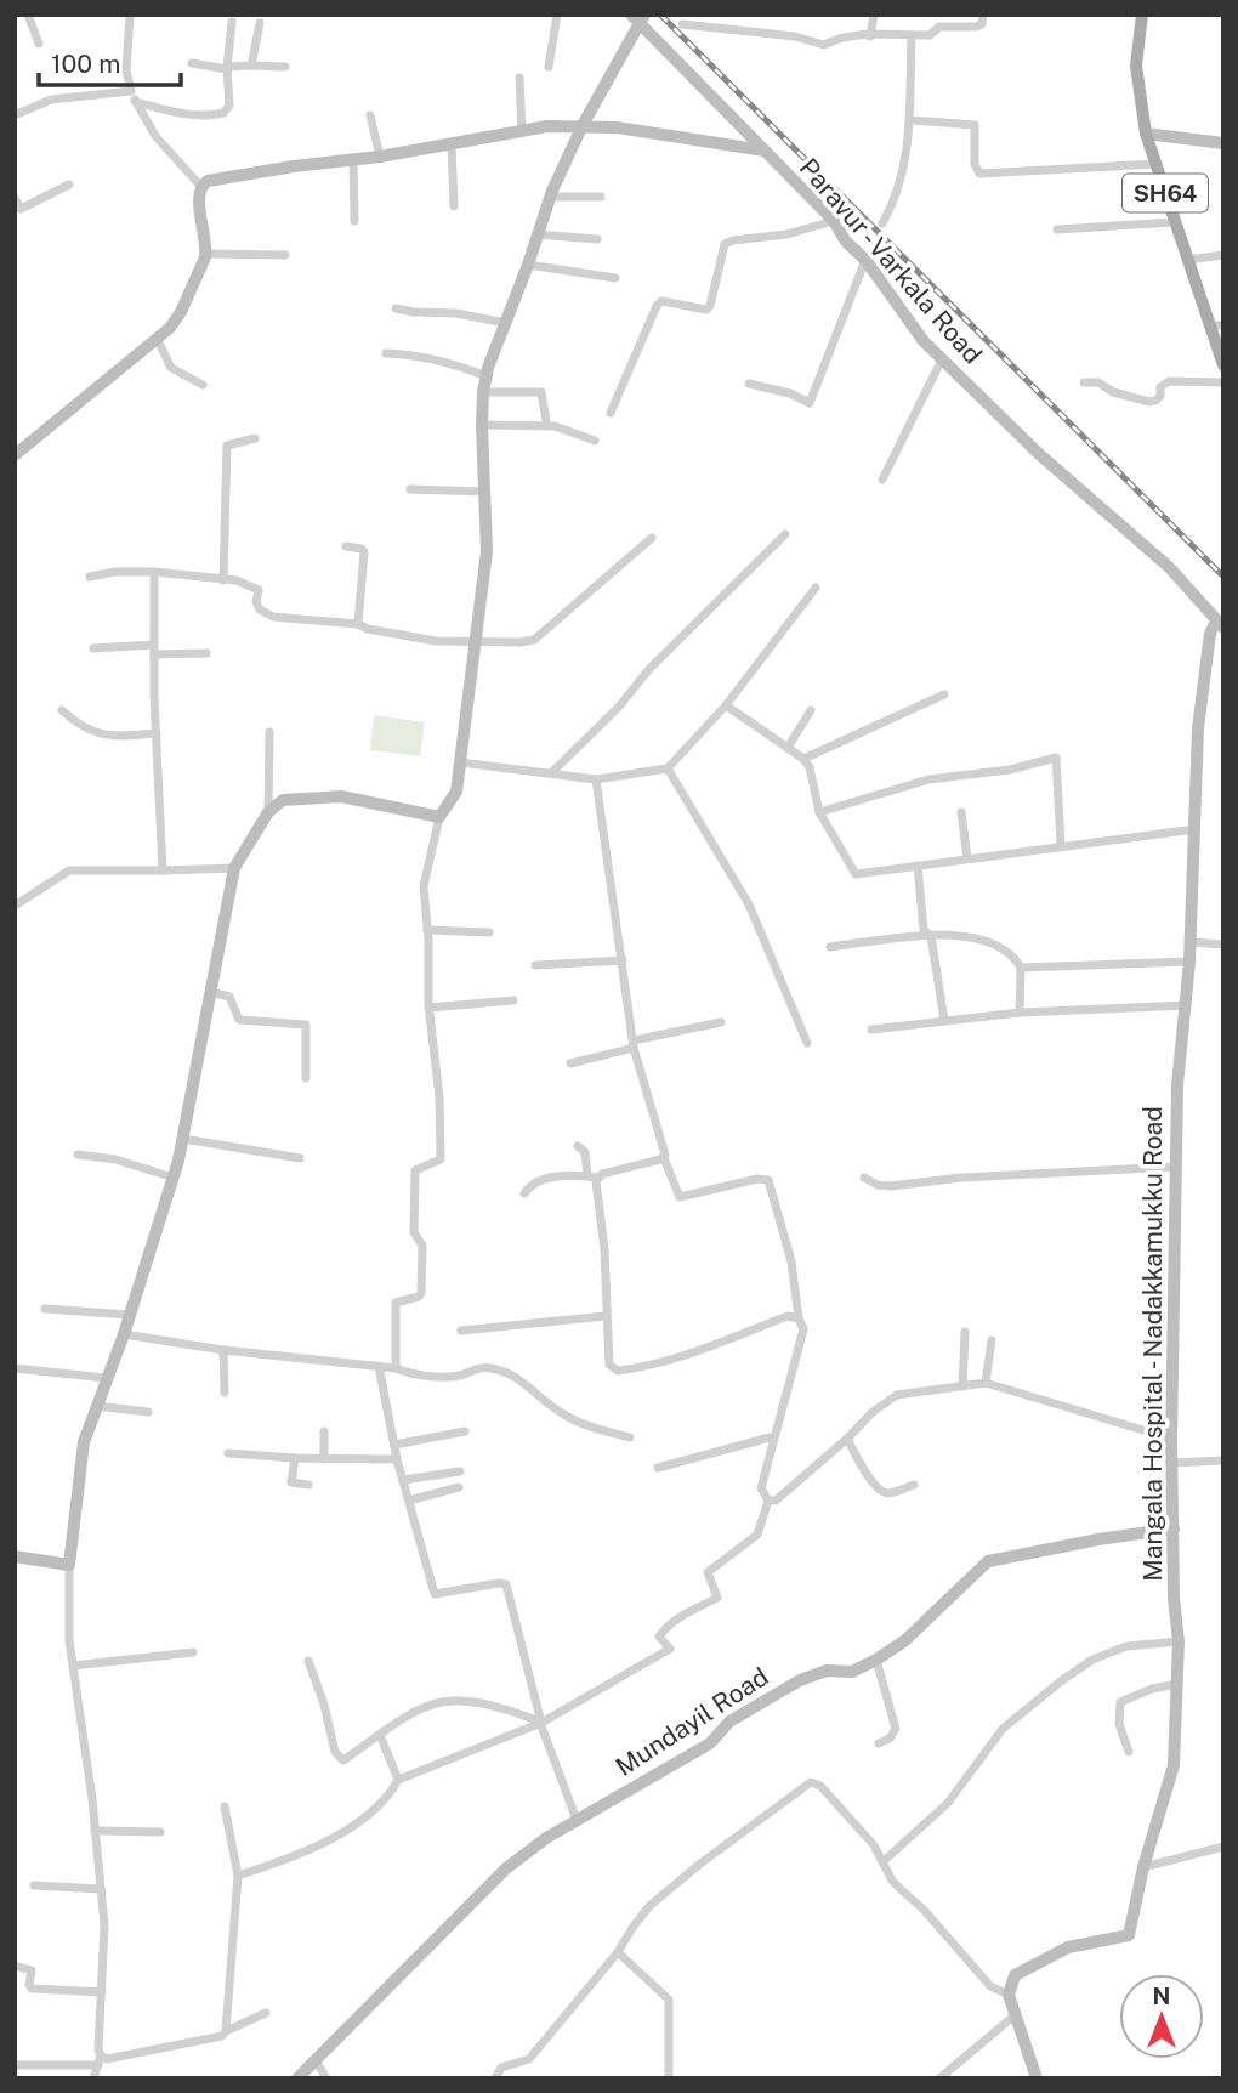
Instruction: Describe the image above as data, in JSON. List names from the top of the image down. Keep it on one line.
{"streets":{"main road":["SH64","Paravur - Varkala Road","Mangala Hospital - Nadakkamukku Road","Mundayil Road"]},"crossings":[["Paravur - Varkala Road","Mangala Hospital - Nadakkamukku Road"],["Mangala Hospital - Nadakkamukku Road","Mundayil Road"]],"scale_bar":"100 m","north":"top"}
